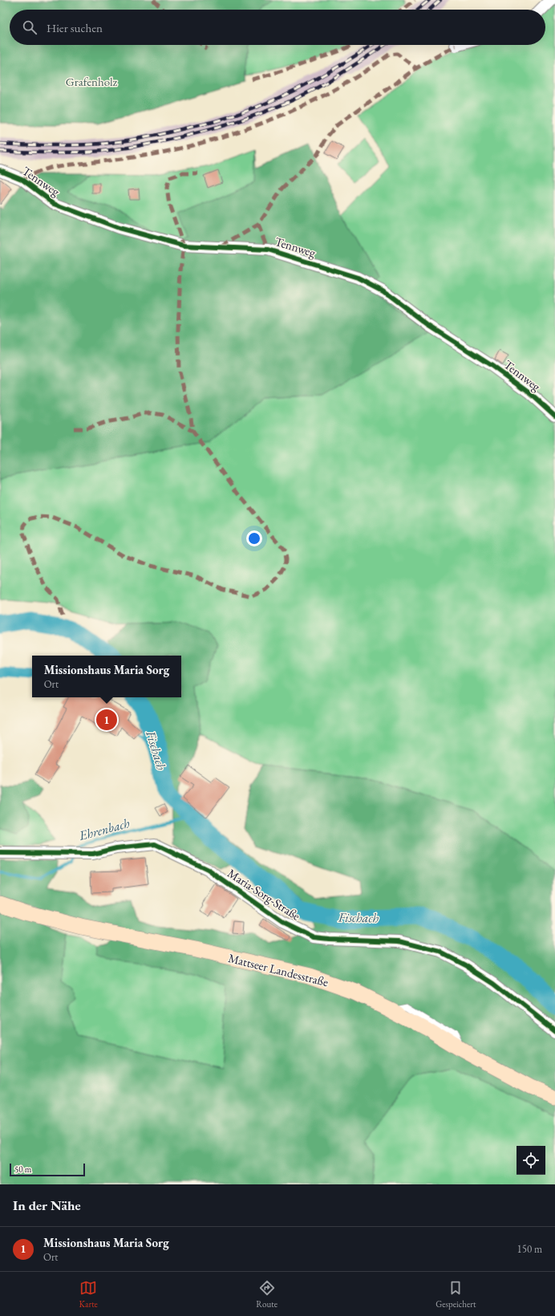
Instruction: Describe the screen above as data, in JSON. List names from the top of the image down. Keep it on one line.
{"streets":{"main road":["Mattseer Landesstraße"],"street":["Tennweg","Maria-Sorg-Straße"]},"water":["Fischach","Ehrenbach"],"parks":["Grafenholz"],"scale_bar":"50 m","page":{"search":"Hier suchen","popup":["Missionshaus Maria Sorg","Ort"],"pins":"1","scale":"50 m","heading":"In der Nähe","list":[{"mark":"1","name":"Missionshaus Maria Sorg","note":"Ort","value":"150 m"}],"nav":["Karte","Route","Gespeichert"]}}
